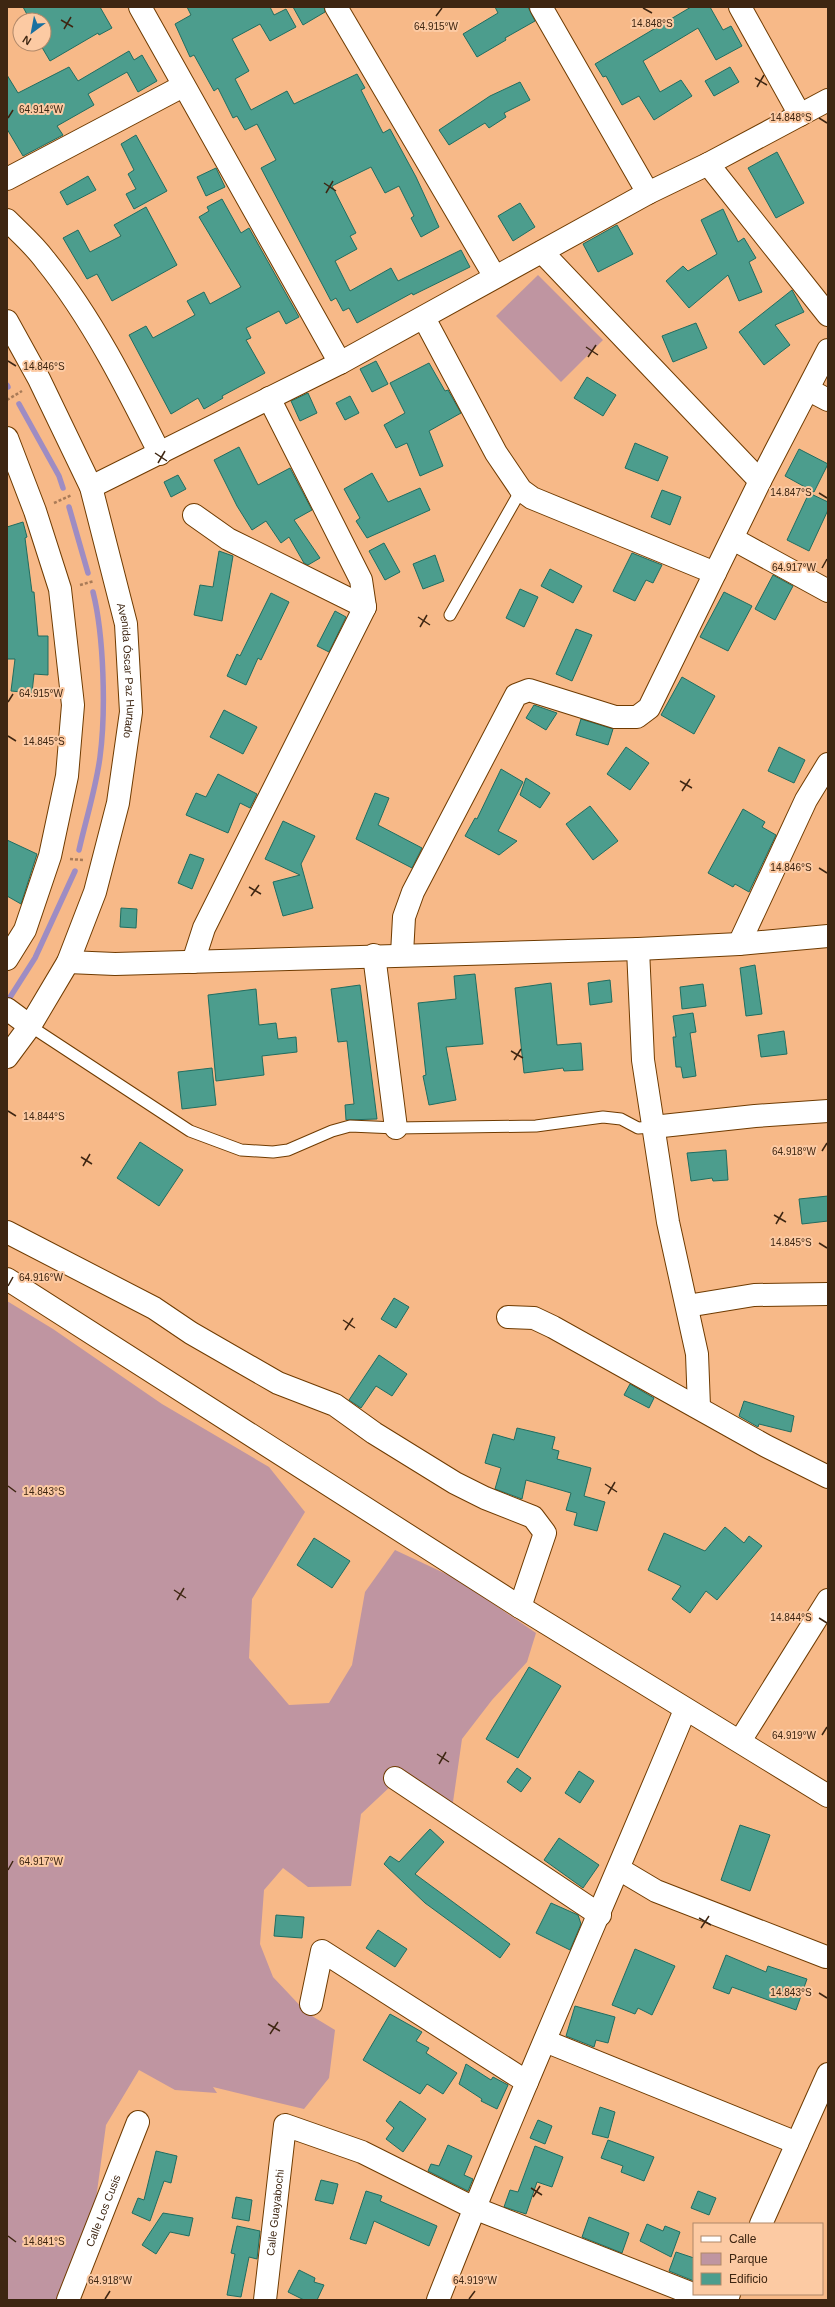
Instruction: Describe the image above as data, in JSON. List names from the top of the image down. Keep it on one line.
{"streets":{"street":["Avenida Óscar Paz Hurtado","Calle Los Cusis","Calle Guayabochi"]},"legend":["Calle","Parque","Edificio"],"north":"bottom left","coordinates":["14.848°S","64.915°W","64.914°W","14.846°S","14.847°S","64.917°W","14.845°S","14.844°S","64.918°W","64.916°W","14.843°S","64.919°W","14.841°S"]}
